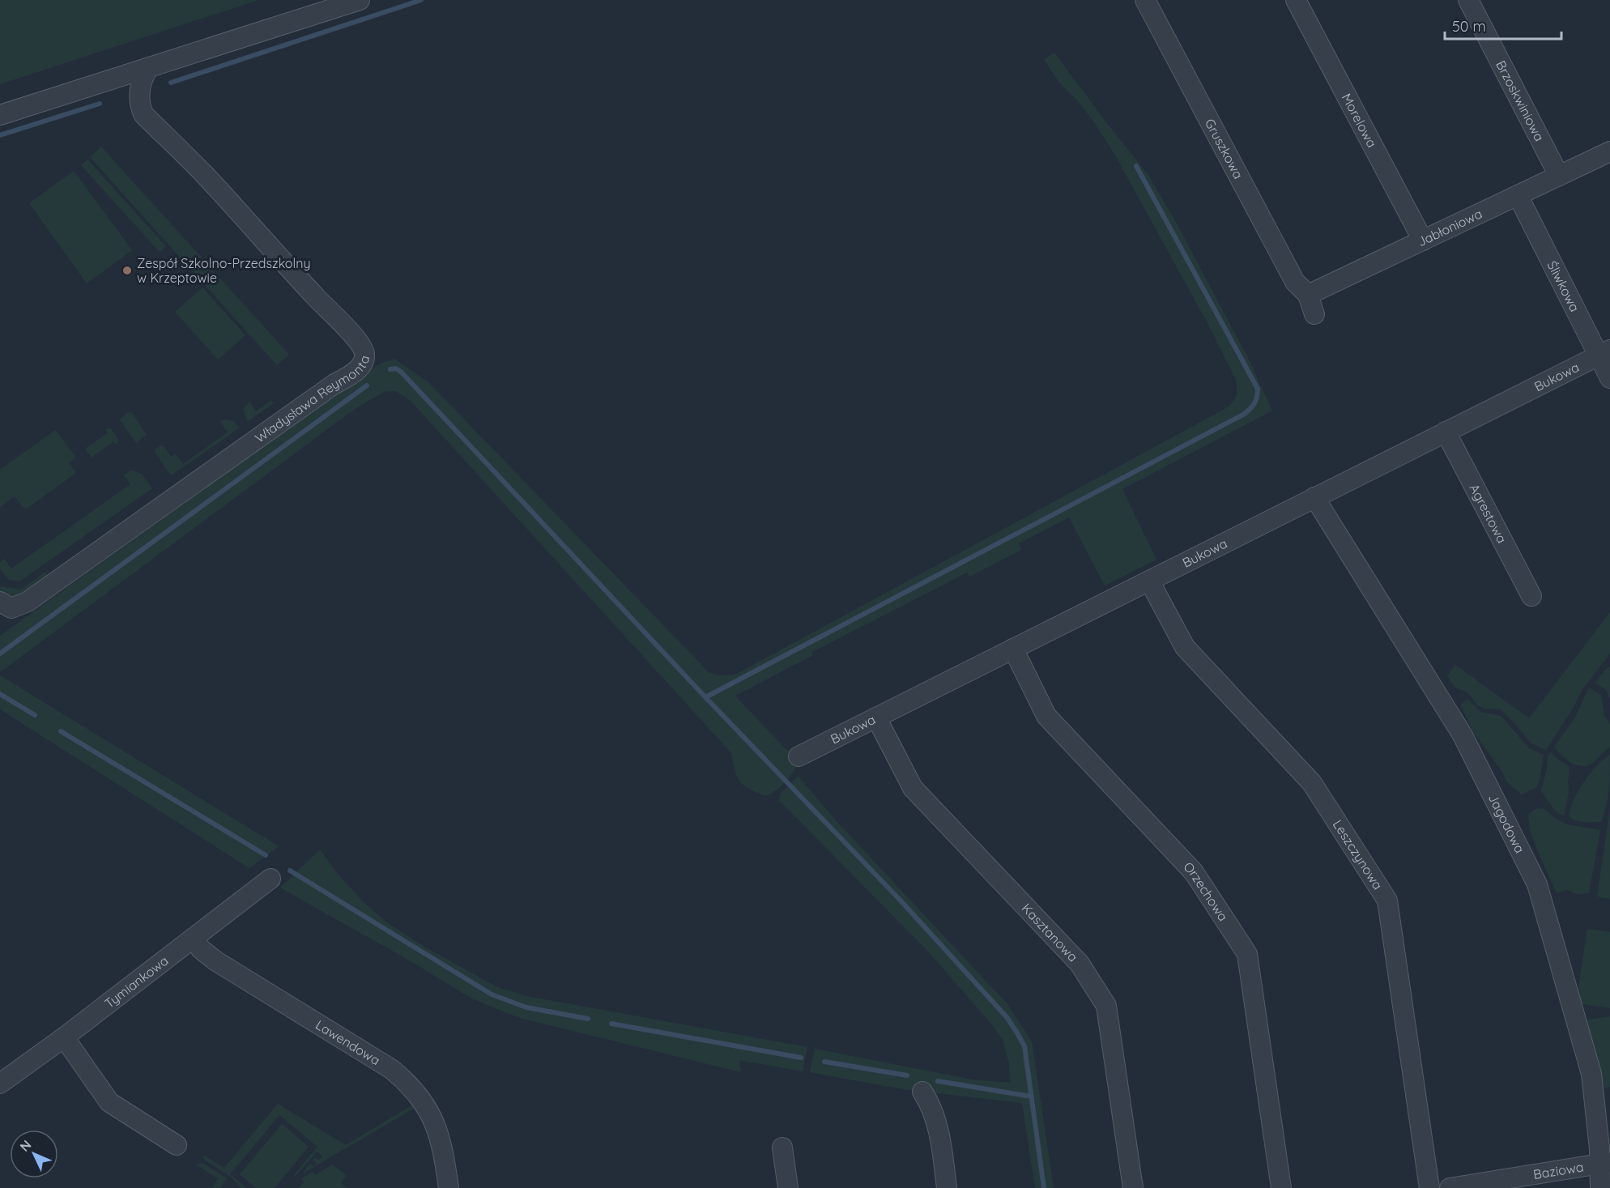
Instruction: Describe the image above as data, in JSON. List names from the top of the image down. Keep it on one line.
{"streets":{"street":["Brzoskwiniowa","Morelowa","Gruszkowa","Jabłoniowa","Śliwkowa","Bukowa","Władysława Reymonta","Agrestowa","Jagodowa","Leszczynowa","Orzechowa","Kasztanowa","Tymiankowa","Lawendowa","Baziowa"]},"crossings":[["Brzoskwiniowa","Jabłoniowa"],["Morelowa","Jabłoniowa"],["Gruszkowa","Jabłoniowa"],["Jabłoniowa","Śliwkowa"],["Śliwkowa","Bukowa"],["Bukowa","Agrestowa"],["Bukowa","Jagodowa"],["Bukowa","Leszczynowa"],["Bukowa","Orzechowa"],["Bukowa","Kasztanowa"],["Jagodowa","Baziowa"],["Tymiankowa","Lawendowa"]],"places":["Zespół Szkolno-Przedszkolny w Krzeptowie"],"scale_bar":"50 m","north":"top left"}
